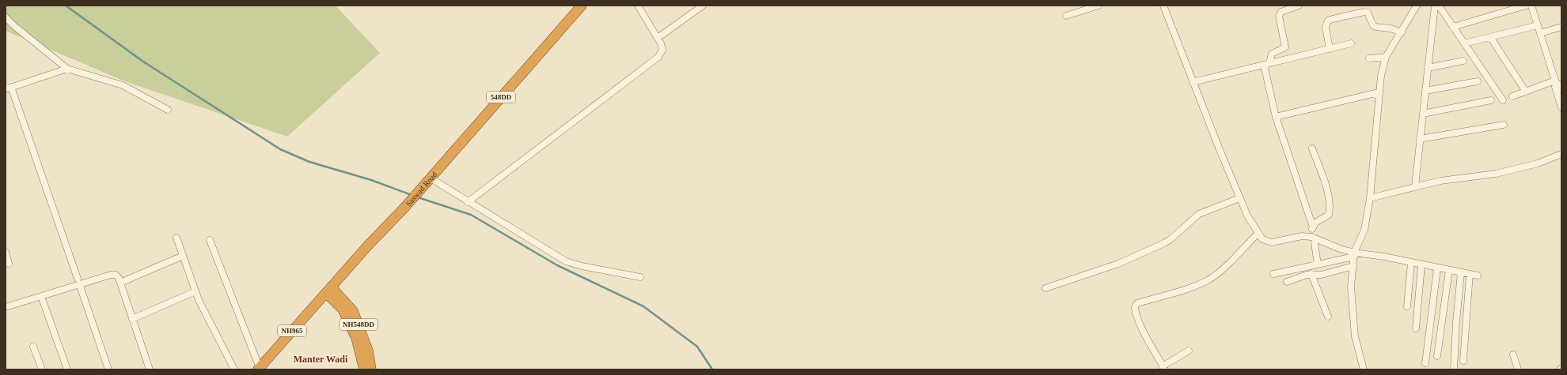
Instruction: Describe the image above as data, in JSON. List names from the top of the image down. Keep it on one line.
{"streets":{"highway":["548DD","Saswad Road","NH548DD","NH965"]},"crossings":[["Saswad Road","NH548DD"]],"districts":["Manter Wadi"]}
